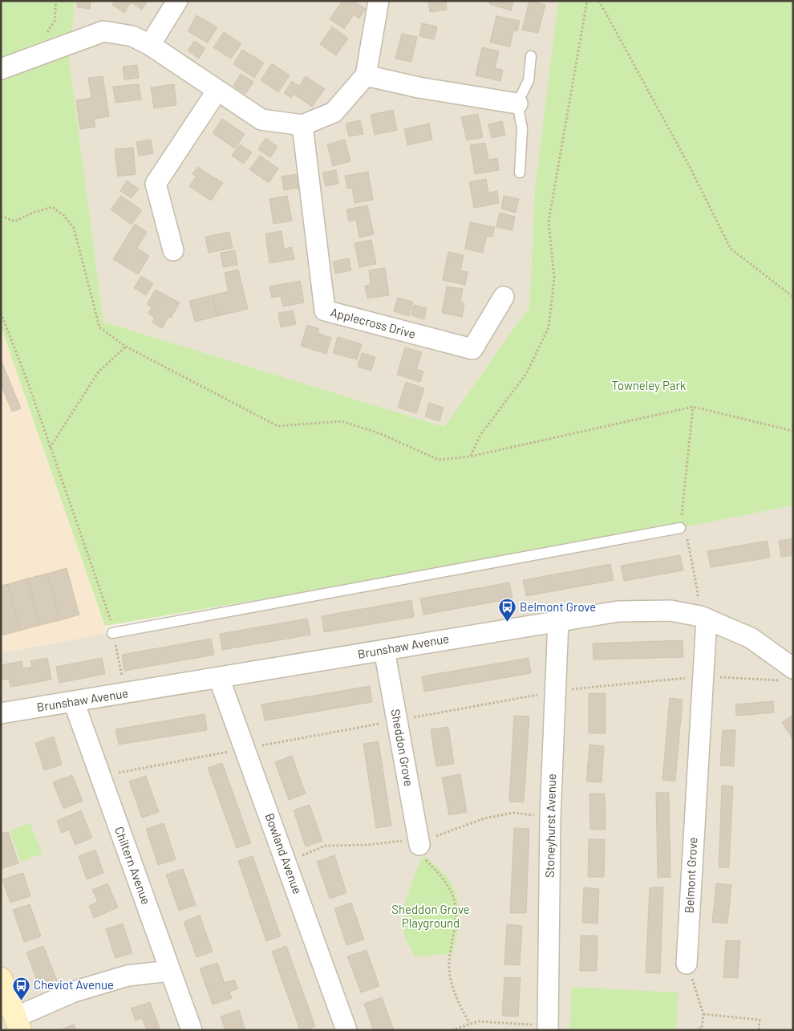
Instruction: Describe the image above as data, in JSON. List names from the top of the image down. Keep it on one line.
{"streets":{"street":["Applecross Drive","Brunshaw Avenue","Sheddon Grove","Stoneyhurst Avenue","Bowland Avenue","Chiltern Avenue","Belmont Grove"]},"crossings":[["Brunshaw Avenue","Sheddon Grove"],["Brunshaw Avenue","Stoneyhurst Avenue"],["Brunshaw Avenue","Bowland Avenue"],["Brunshaw Avenue","Chiltern Avenue"],["Brunshaw Avenue","Belmont Grove"]],"parks":["Towneley Park","Sheddon Grove Playground"],"places":{"bus stop":["Belmont Grove","Cheviot Avenue"]}}
